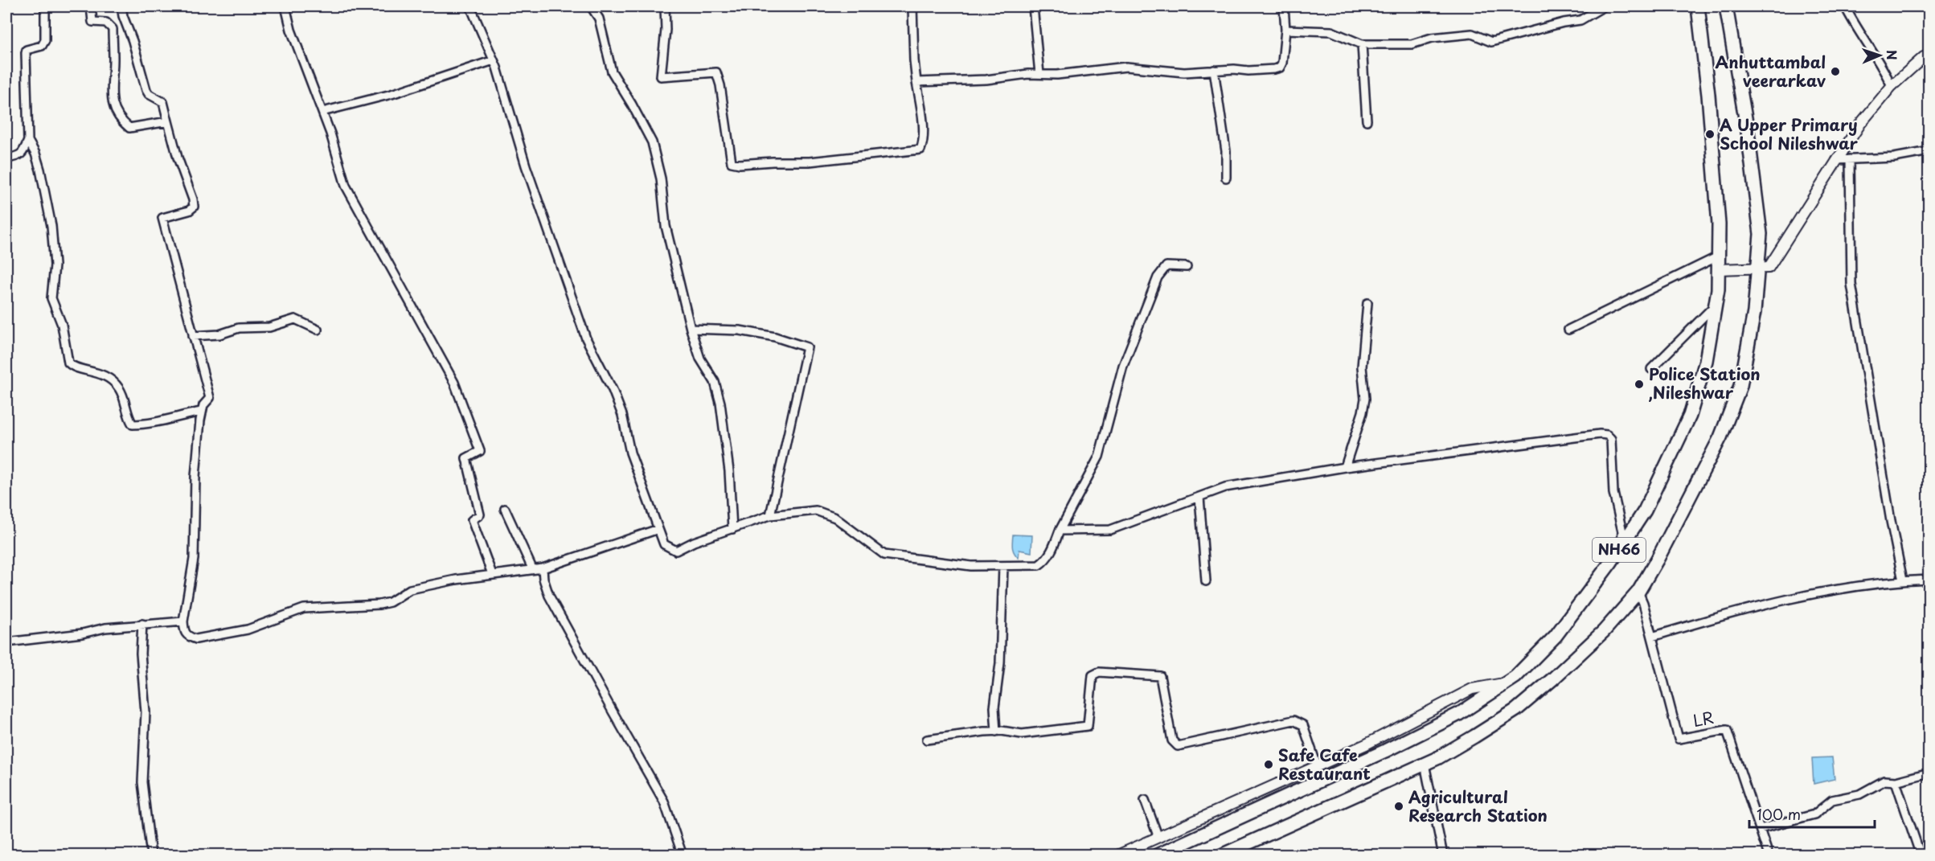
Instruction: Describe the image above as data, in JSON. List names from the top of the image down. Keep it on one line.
{"streets":{"highway":["NH66"],"street":["LR"]},"crossings":[["NH66","LR"]],"places":["Anhuttambal veerarkav","A Upper Primary School Nileshwar","Police Station ,Nileshwar","Safe Cafe Restaurant","Agricultural Research Station"],"scale_bar":"100 m","north":"right"}
